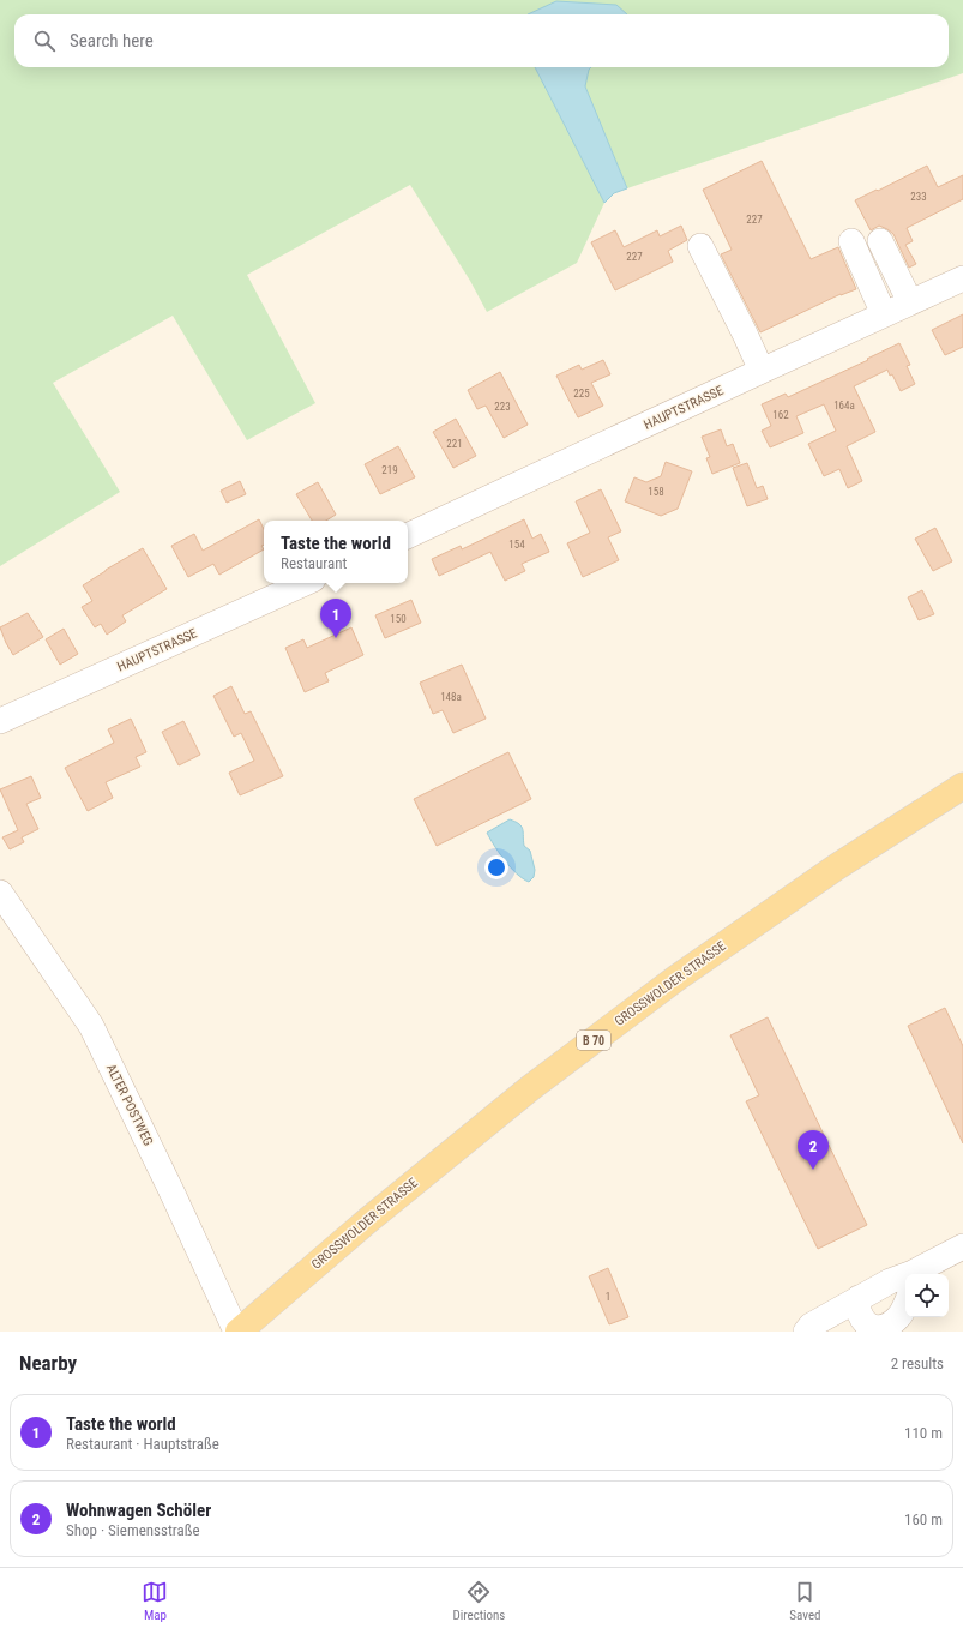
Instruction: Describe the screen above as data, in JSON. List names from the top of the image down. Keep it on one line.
{"streets":{"main road":["GROSSWOLDER STRASSE","B 70"],"street":["HAUPTSTRASSE","ALTER POSTWEG"]},"crossings":[["GROSSWOLDER STRASSE","ALTER POSTWEG"]],"house_numbers":["233","227","227","225","164a","223","162","221","219","158","154","150","148a","1"],"page":{"search":"Search here","popup":["Taste the world","Restaurant"],"pins":["1","2"],"heading":["Nearby","2 results"],"list":[{"mark":"1","name":"Taste the world","note":"Restaurant · Hauptstraße","value":"110 m"},{"mark":"2","name":"Wohnwagen Schöler","note":"Shop · Siemensstraße","value":"160 m"}],"nav":["Map","Directions","Saved"]}}
